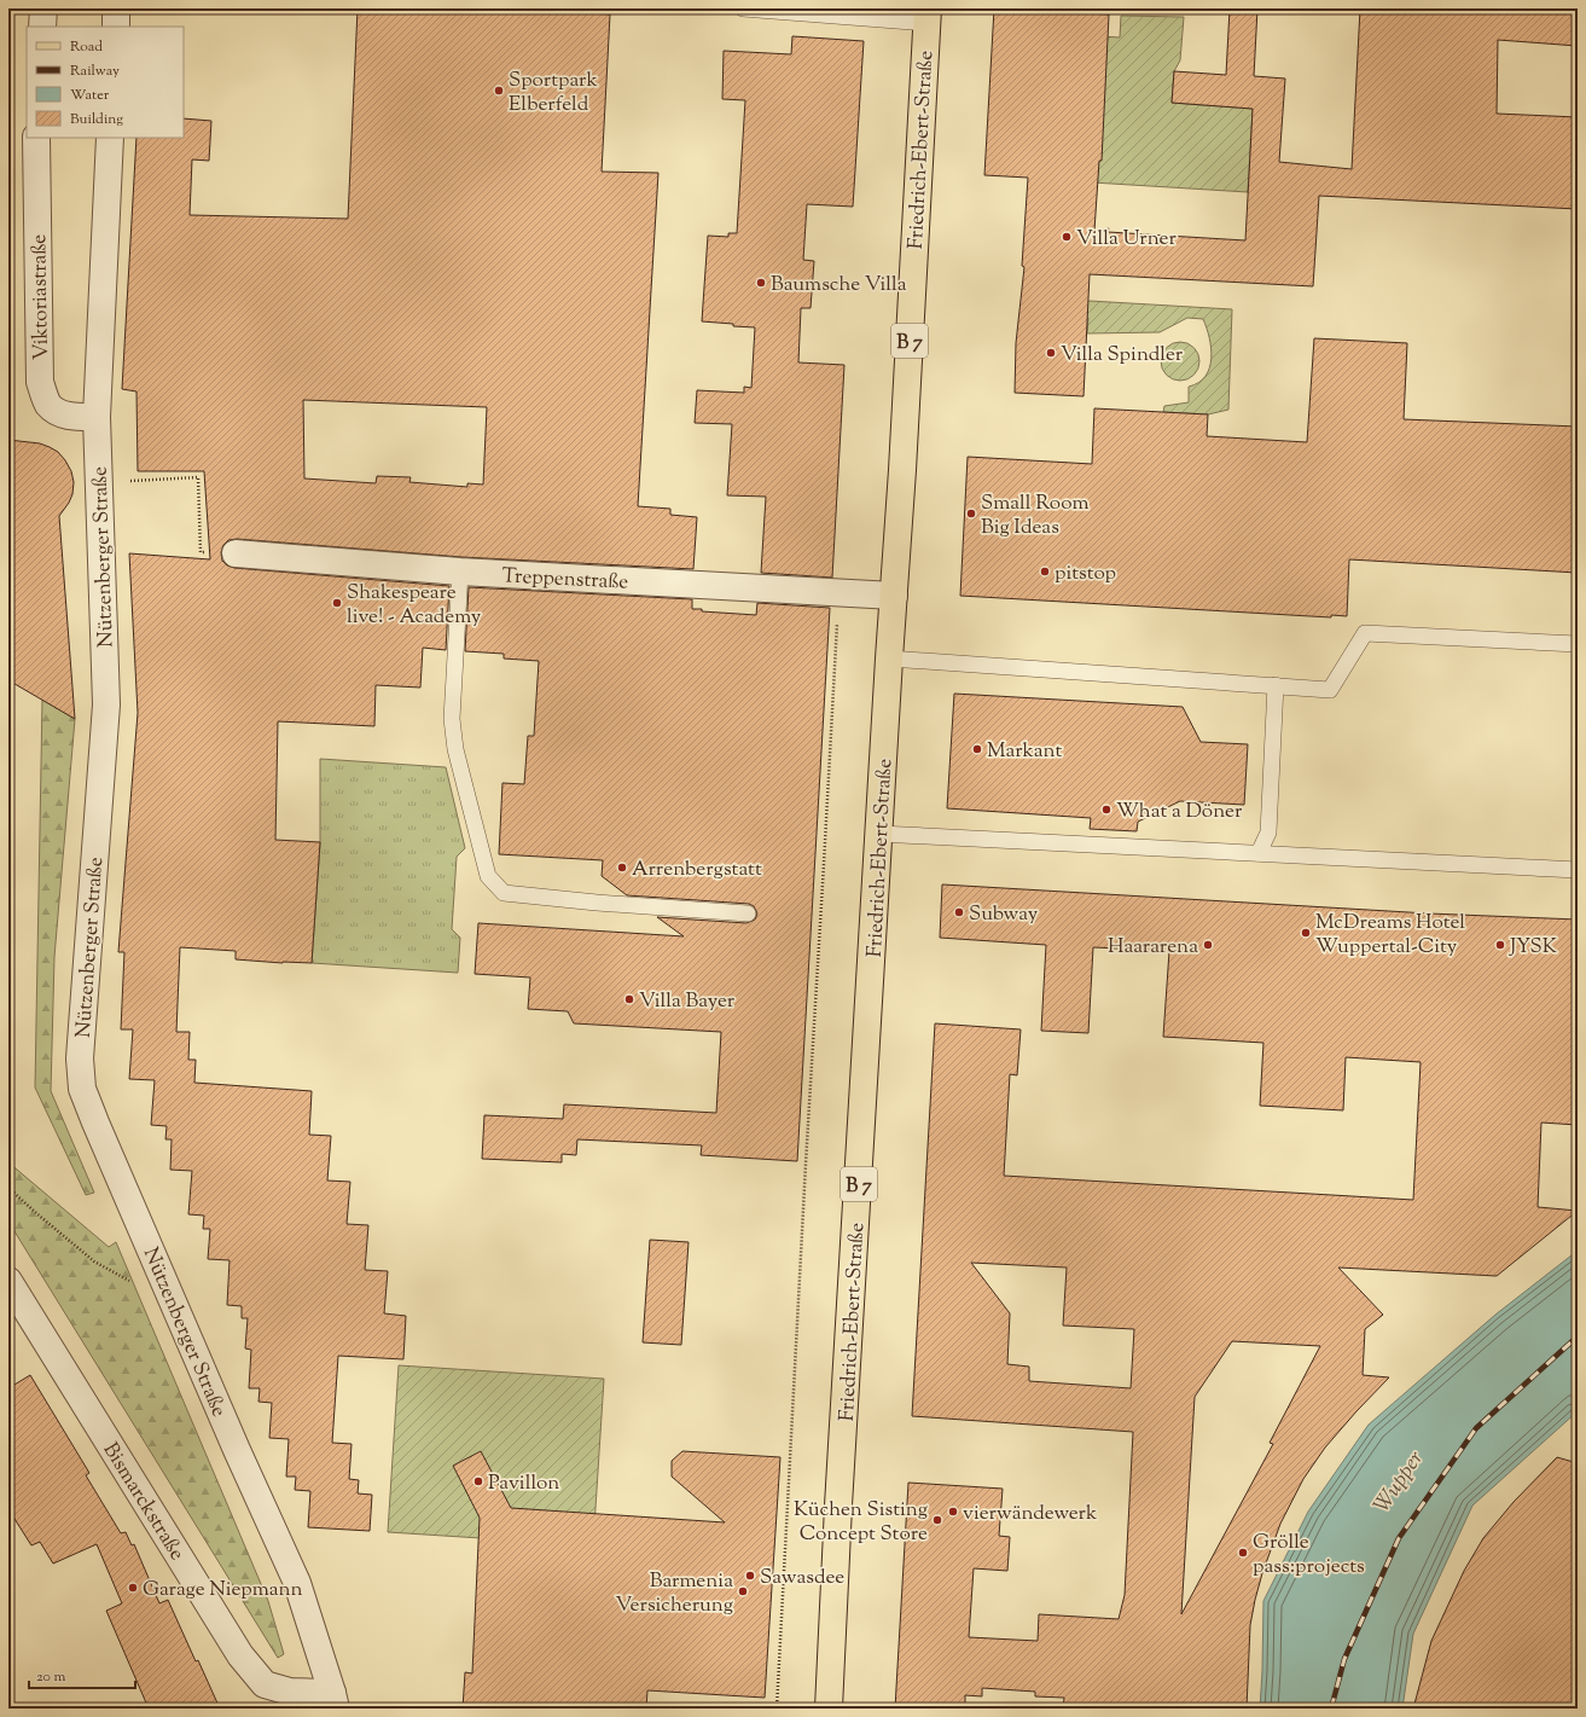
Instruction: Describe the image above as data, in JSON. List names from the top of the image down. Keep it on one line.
{"streets":{"main road":["Friedrich-Ebert-Straße","B 7"],"street":["Viktoriastraße","Nützenberger Straße","Treppenstraße","Bismarckstraße"]},"crossings":[["Friedrich-Ebert-Straße","Treppenstraße"],["Viktoriastraße","Nützenberger Straße"],["Nützenberger Straße","Bismarckstraße"]],"water":["Wupper"],"places":["Sportpark Elberfeld","Villa Urner","Baumsche Villa","Villa Spindler","Small Room Big Ideas","pitstop","Shakespeare live! - Academy","Markant","What a Döner","Arrenbergstatt","Subway","McDreams Hotel Wuppertal-City","Haararena","JYSK","Villa Bayer","Pavillon","vierwändewerk","Küchen Sisting Concept Store","Grölle pass:projects","Sawasdee","Garage Niepmann","Barmenia Versicherung"],"legend":["Road","Railway","Water","Building"],"scale_bar":"20 m"}
